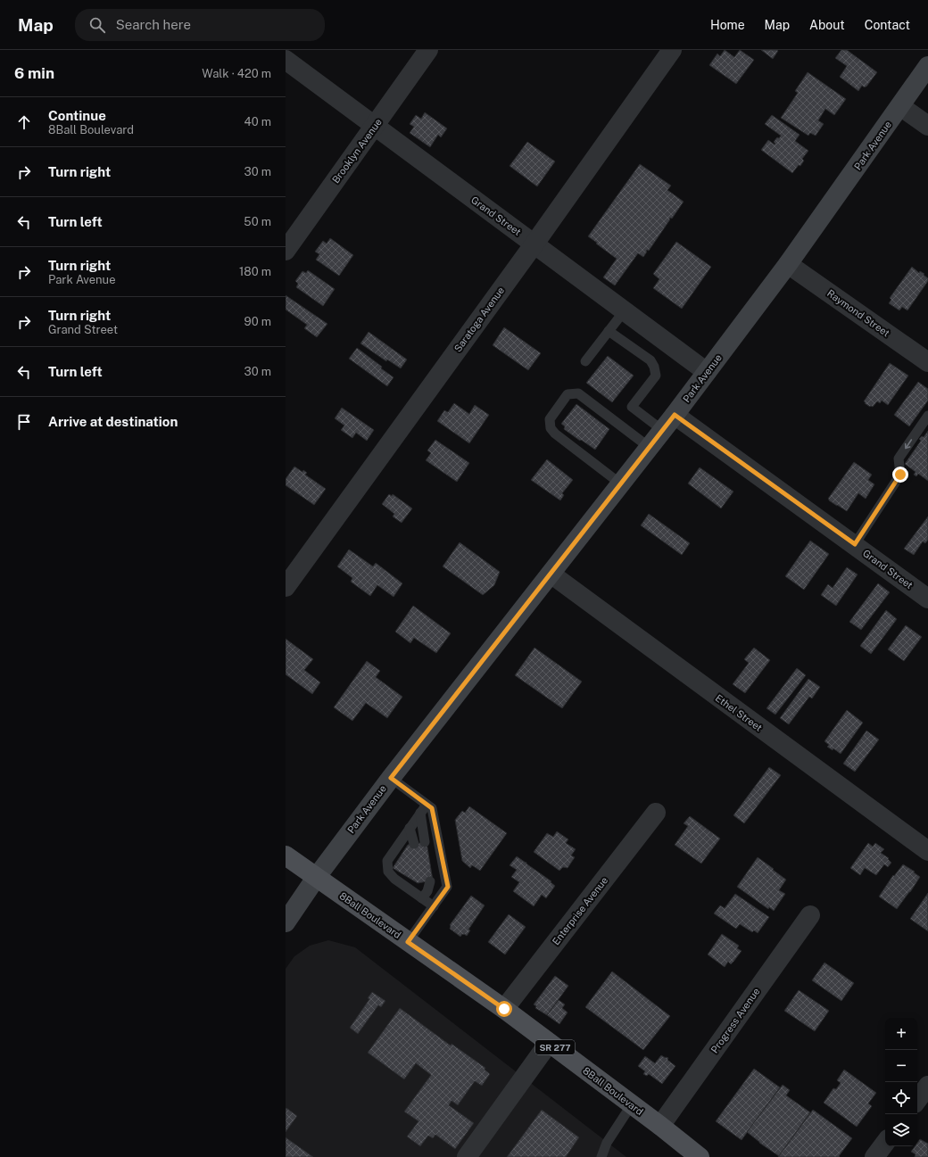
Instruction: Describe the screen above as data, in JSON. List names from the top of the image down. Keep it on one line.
{"streets":{"main road":["Park Avenue","8Ball Boulevard","SR 277"],"street":["Brooklyn Avenue","Grand Street","Raymond Street","Saratoga Avenue","Ethel Street","Enterprise Avenue","Progress Avenue"]},"crossings":[["Park Avenue","Grand Street"],["Park Avenue","Raymond Street"],["Park Avenue","Ethel Street"],["Park Avenue","8Ball Boulevard"],["Park Avenue","SR 277"],["Brooklyn Avenue","Grand Street"],["Grand Street","Saratoga Avenue"],["Enterprise Avenue","8Ball Boulevard"],["8Ball Boulevard","Progress Avenue"],["8Ball Boulevard","SR 277"]],"page":{"header":"Map","search":"Search here","nav":["Home","Map","About","Contact"],"heading":["6 min","Walk · 420 m"],"list":[["Continue","8Ball Boulevard","40 m"],["Turn right","30 m"],["Turn left","50 m"],["Turn right","Park Avenue","180 m"],["Turn right","Grand Street","90 m"],["Turn left","30 m"],"Arrive at destination"],"map_buttons":["+","−"]}}
